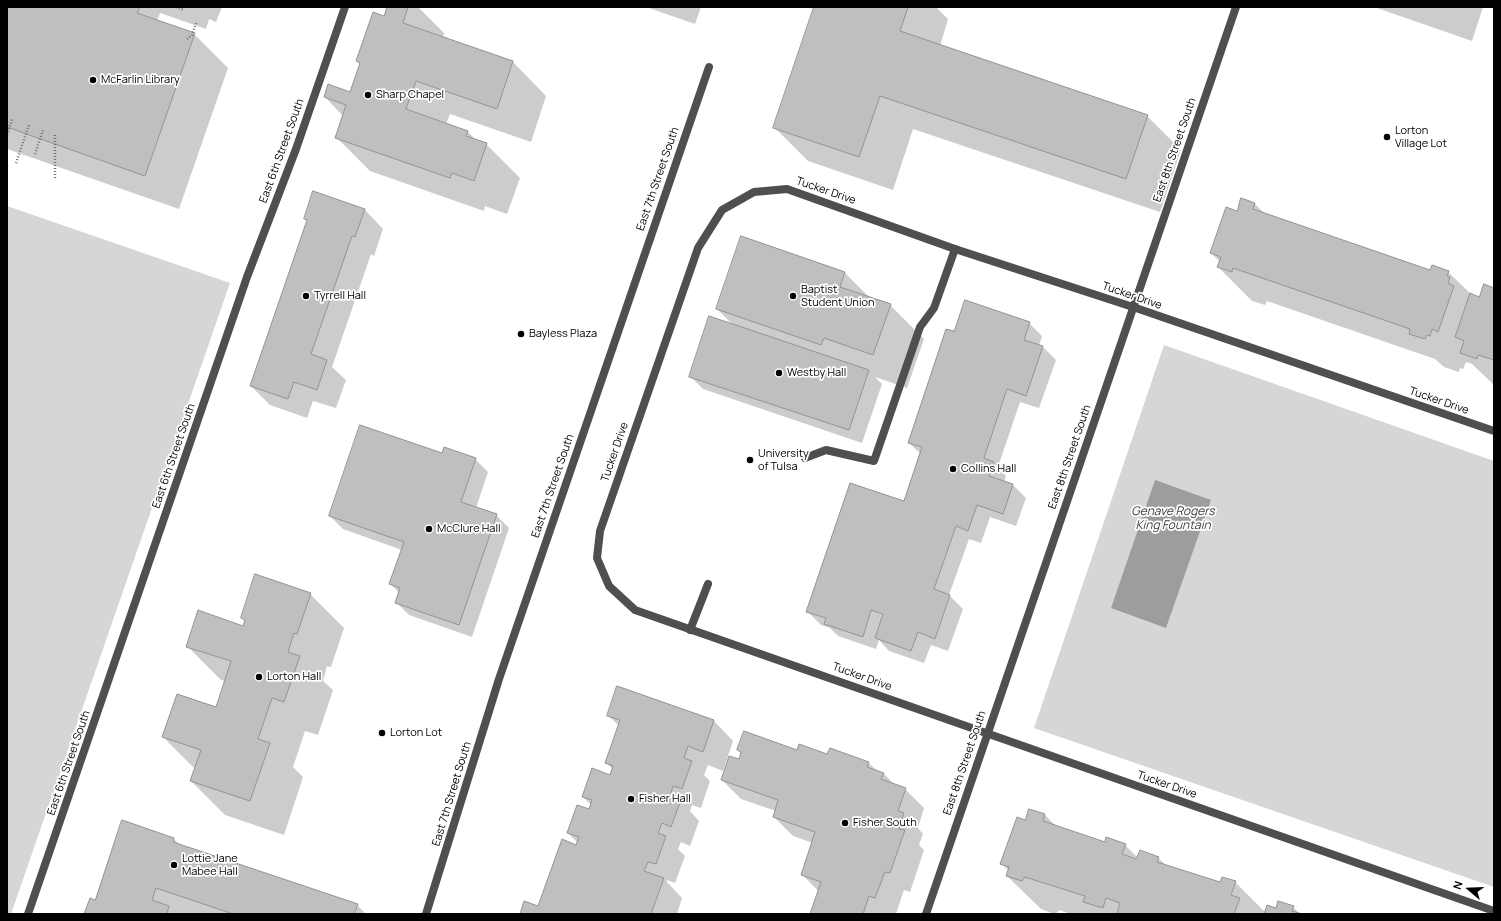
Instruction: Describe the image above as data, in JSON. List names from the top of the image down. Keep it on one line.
{"streets":{"street":["East 8th Street South","East 6th Street South","East 7th Street South","Tucker Drive"]},"crossings":[["East 8th Street South","Tucker Drive"]],"water":["Genave Rogers King Fountain"],"places":["McFarlin Library","Sharp Chapel","Lorton Village Lot","Tyrrell Hall","Baptist Student Union","Bayless Plaza","Westby Hall","University of Tulsa","Collins Hall","McClure Hall","Lorton Hall","Lorton Lot","Fisher Hall","Fisher South","Lottie Jane Mabee Hall"],"north":"left"}
